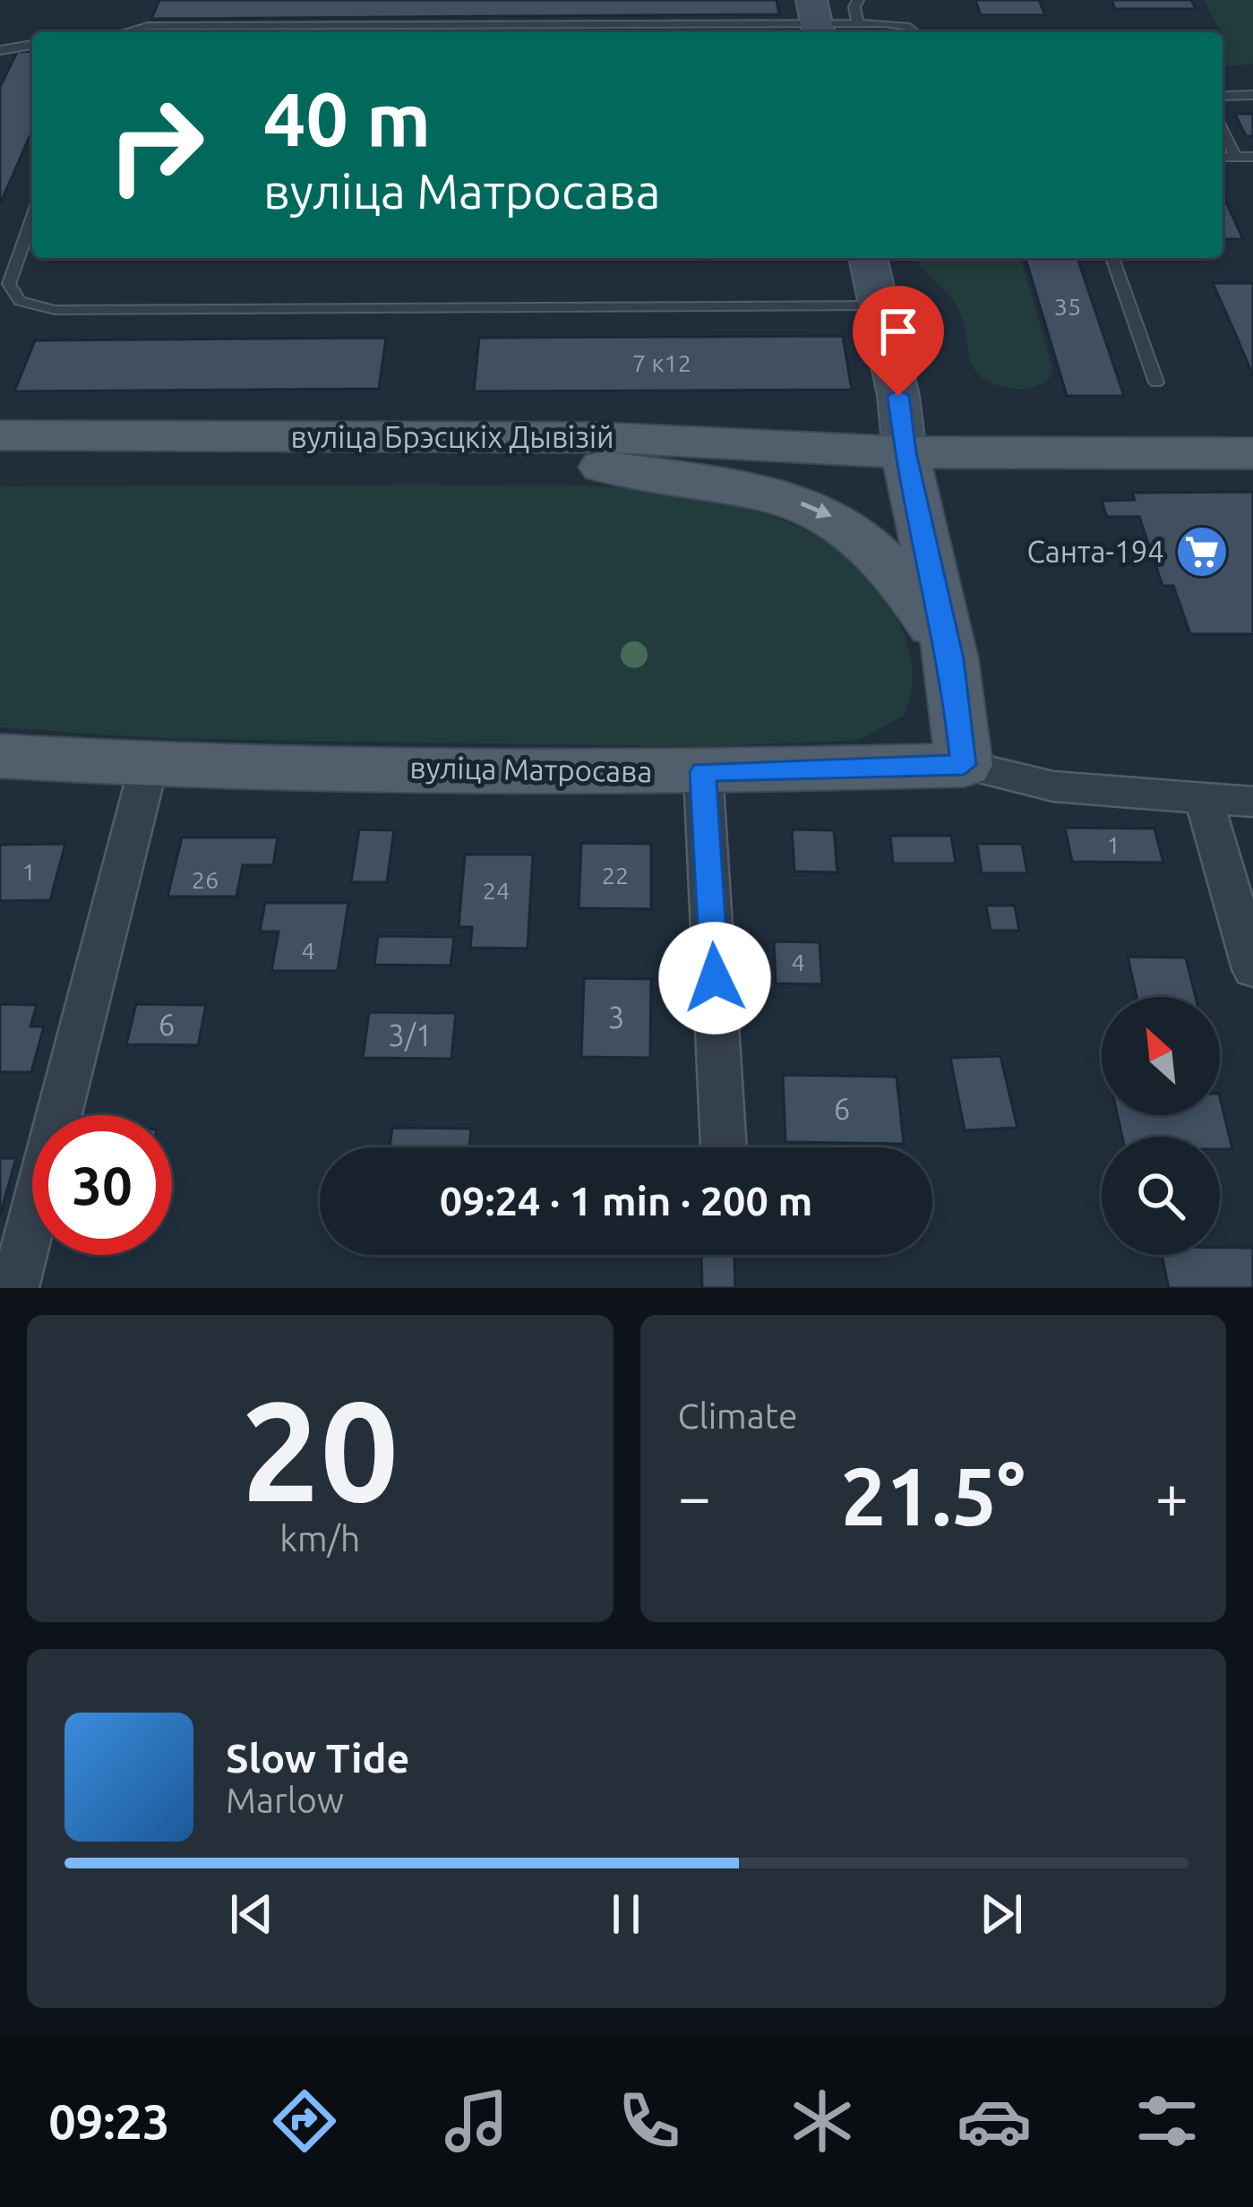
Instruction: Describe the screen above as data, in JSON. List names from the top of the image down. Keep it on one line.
{"streets":{"main road":["вуліца Брэсцкіх Дывізій","вуліца Матросава"]},"places":{"supermarket":["Санта-194"]},"house_numbers":["35","7 к12","1","1","22","26","24","4","4","3","6","3/1","6"],"north":"top left","page":{"turn":["40 m","вуліца Матросава"],"limit":"30","trip":"09:24 · 1 min · 200 m","tile":[["20","km/h"],"Climate"],"heat":["−","21.5°","+"],"song":["Slow Tide","Marlow"],"tabs":"09:23"}}
